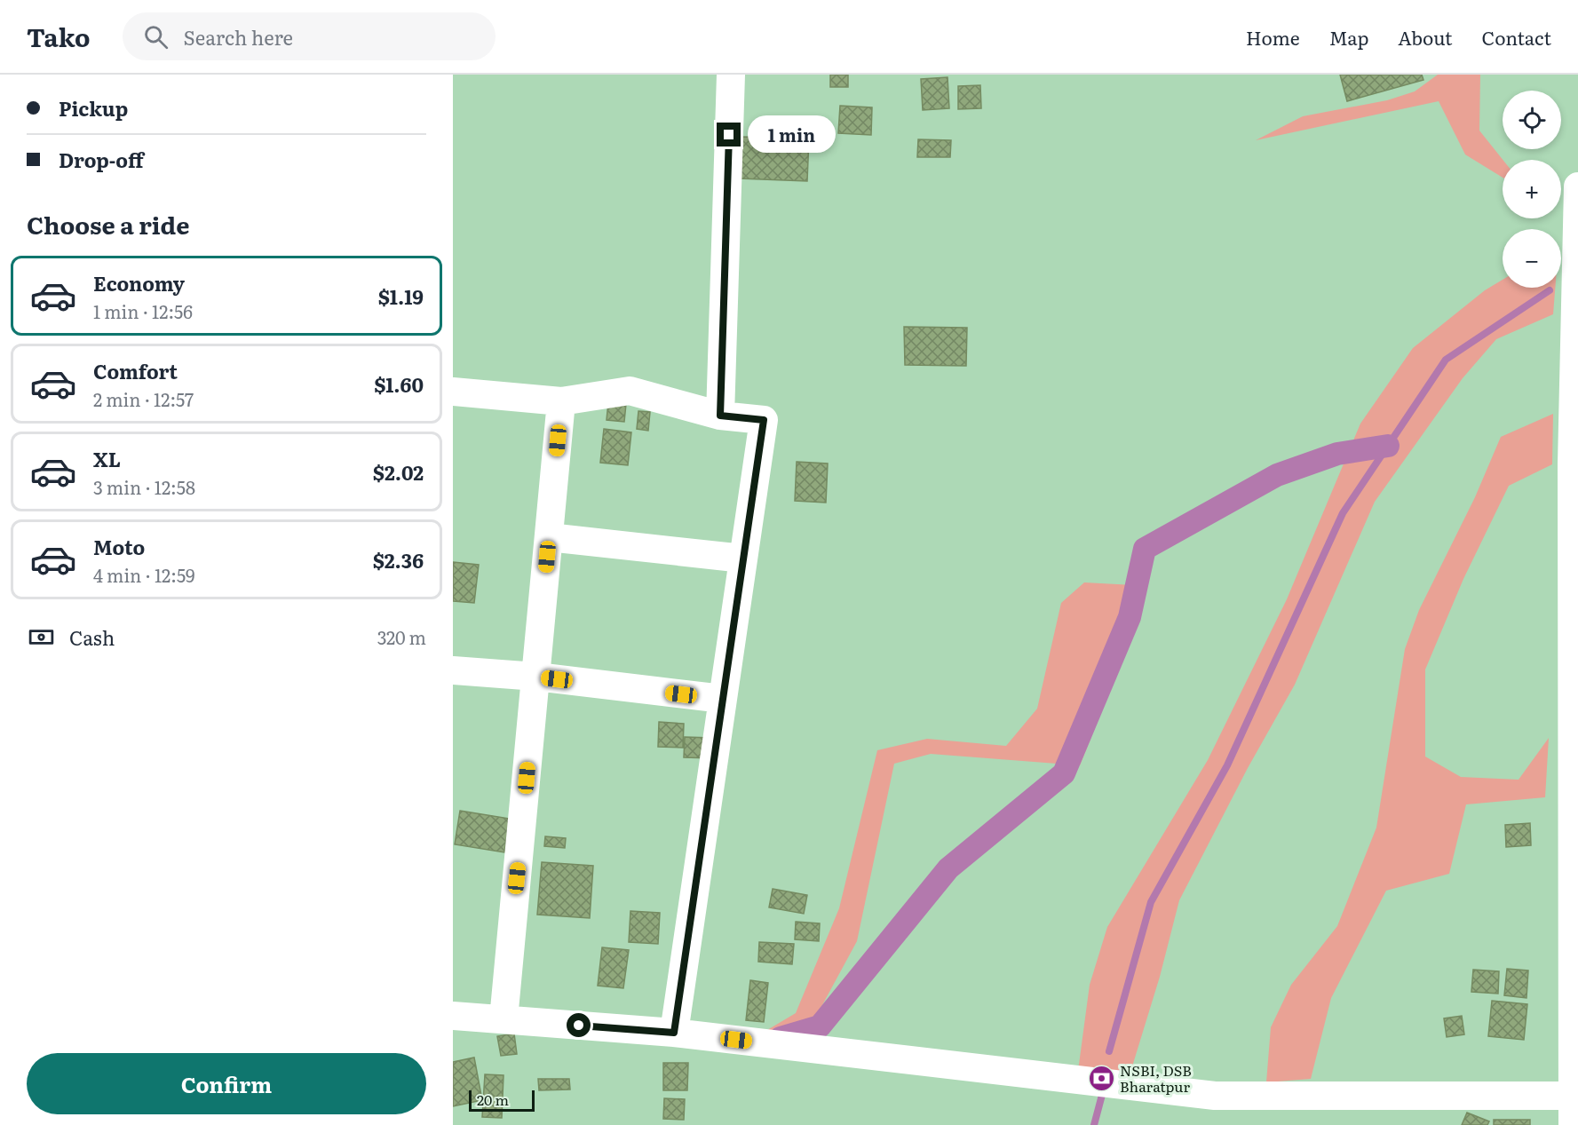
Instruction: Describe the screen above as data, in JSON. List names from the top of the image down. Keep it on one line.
{"places":{"bank":["NSBI, DSB Bharatpur"]},"scale_bar":"20 m","page":{"header":"Tako","search":"Search here","nav":["Home","Map","About","Contact"],"banner":["Pickup","Drop-off"],"map_buttons":["+","−"],"bubble":"1 min","heading":"Choose a ride","list":[{"name":"Economy","note":"1 min · 12:56","value":"$1.19"},{"name":"Comfort","note":"2 min · 12:57","value":"$1.60"},{"name":"XL","note":"3 min · 12:58","value":"$2.02"},{"name":"Moto","note":"4 min · 12:59","value":"$2.36"}],"pay":["Cash","320 m"],"buttons":"Confirm","scale":"20 m"}}
